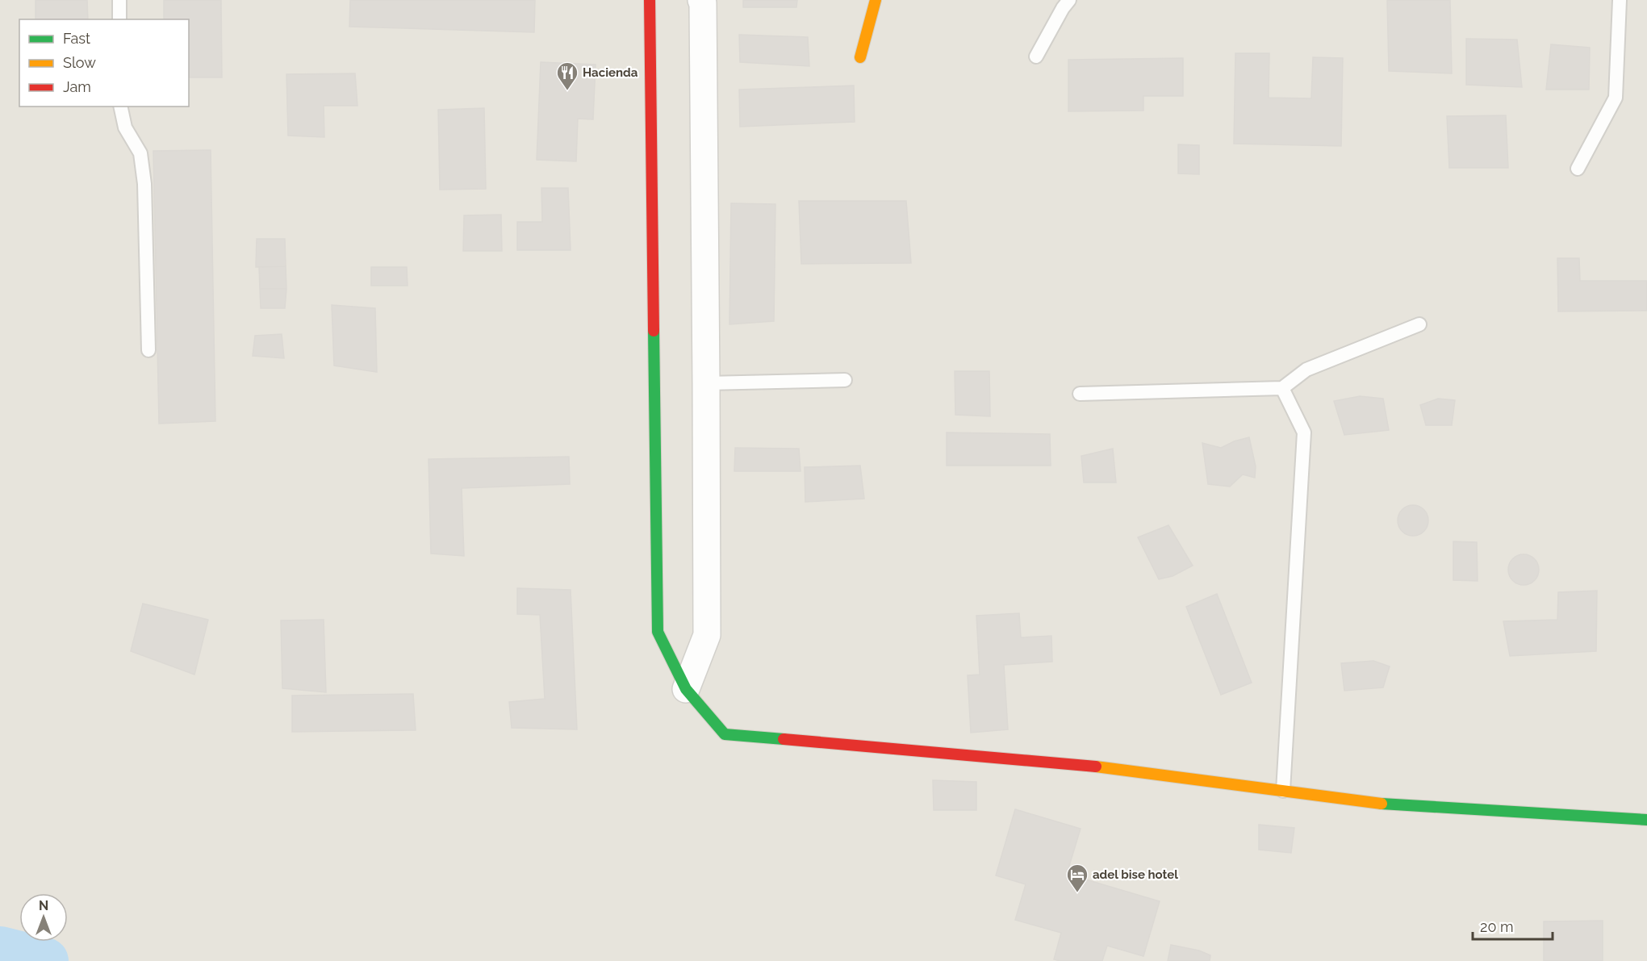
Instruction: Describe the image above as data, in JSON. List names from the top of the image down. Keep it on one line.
{"places":{"restaurant":["Hacienda"],"hotel":["adel bise hotel"]},"legend":["Fast","Slow","Jam"],"scale_bar":"20 m","north":"top"}
